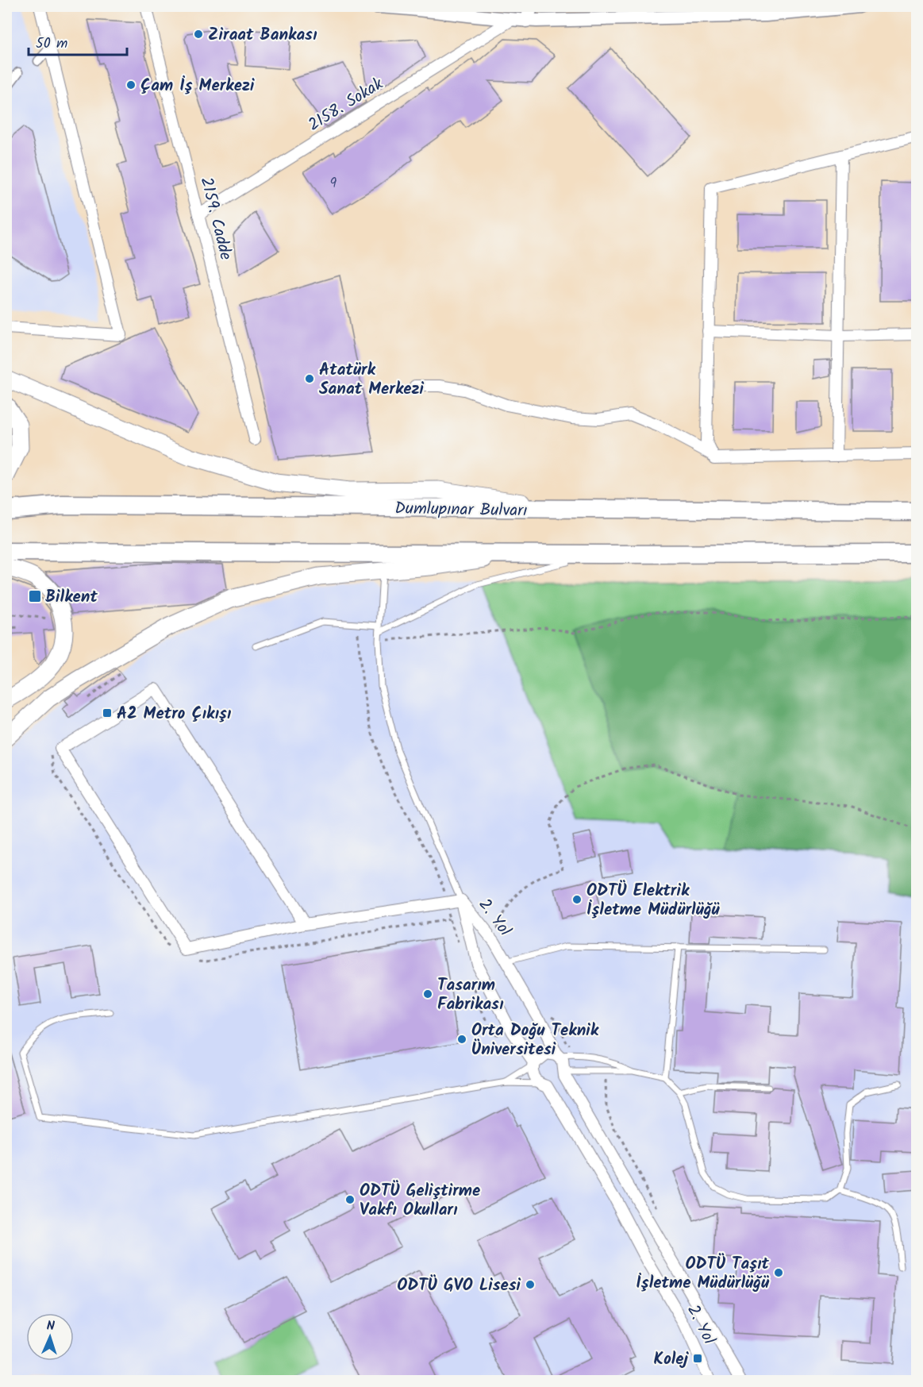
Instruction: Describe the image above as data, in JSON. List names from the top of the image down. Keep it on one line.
{"streets":{"highway":["Dumlupınar Bulvarı"],"street":["2158. Sokak","2159. Cadde","2. Yol"]},"crossings":[["2158. Sokak","2159. Cadde"]],"places":{"other":["Ziraat Bankası","Çam İş Merkezi","Atatürk Sanat Merkezi","ODTÜ Elektrik İşletme Müdürlüğü","Tasarım Fabrikası","Orta Doğu Teknik Üniversitesi","ODTÜ Geliştirme Vakfı Okulları","ODTÜ Taşıt İşletme Müdürlüğü","ODTÜ GVO Lisesi"],"transit":["Bilkent","A2 Metro Çıkışı","Kolej"]},"house_numbers":["9"],"scale_bar":"50 m","north":"top"}
